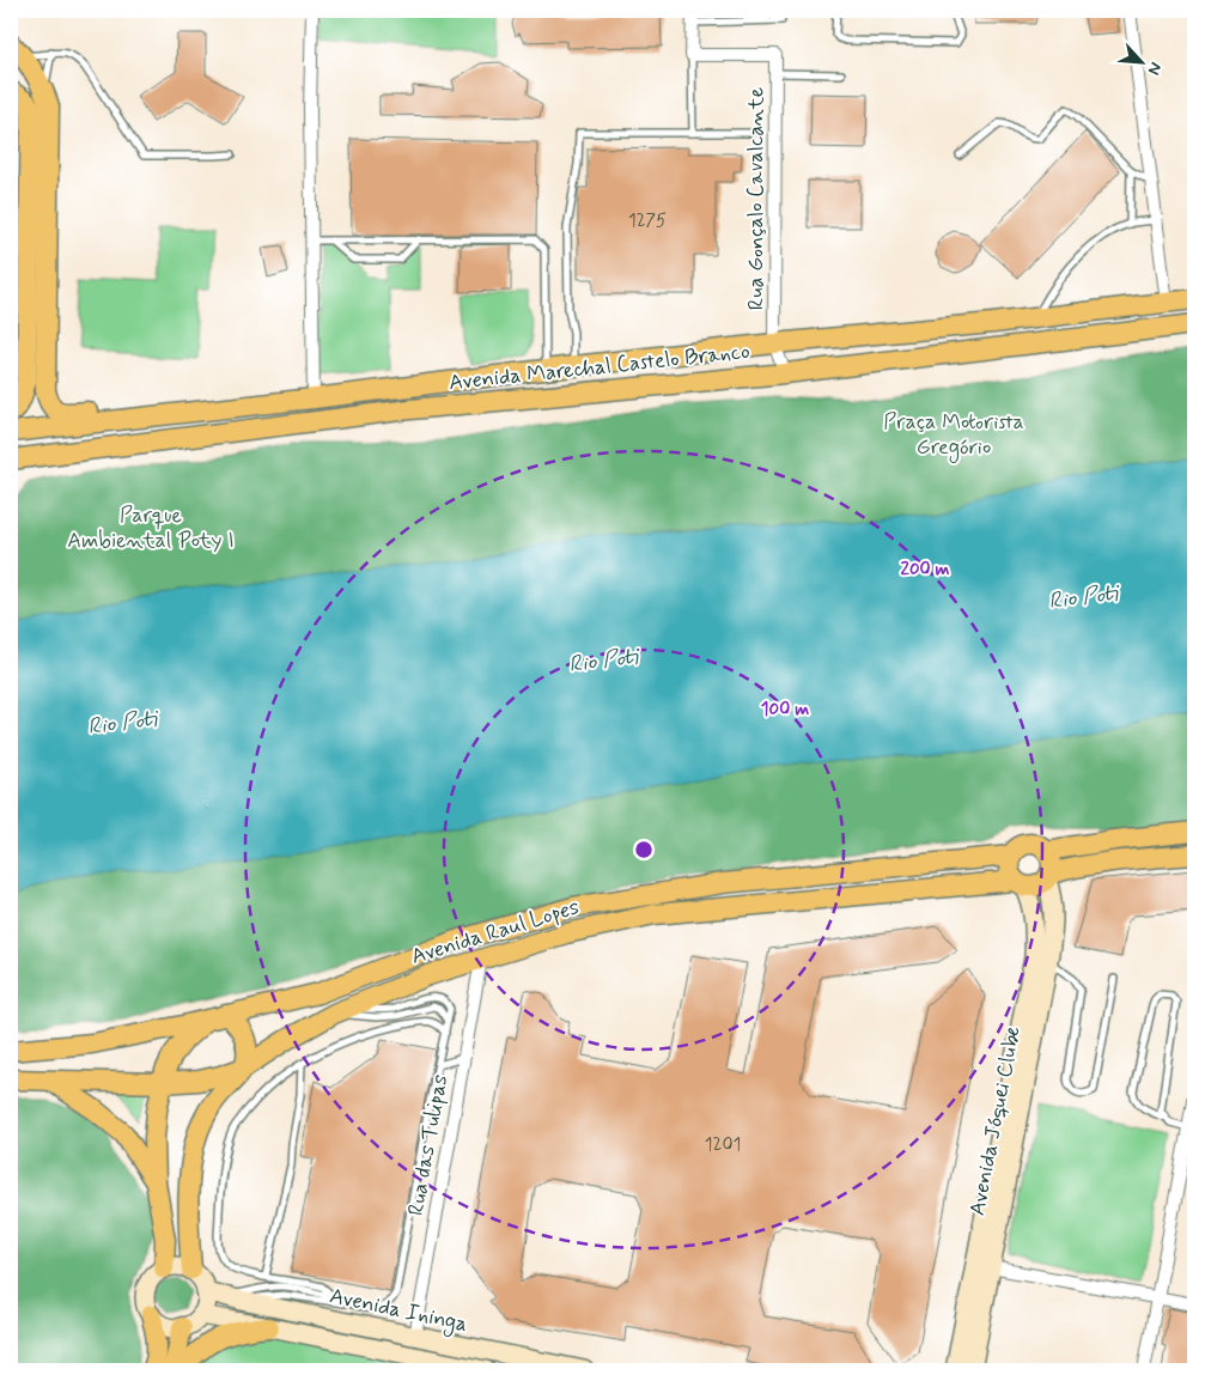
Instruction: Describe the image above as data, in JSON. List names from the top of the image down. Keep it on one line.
{"streets":{"main road":["Avenida Marechal Castelo Branco","Avenida Raul Lopes","Avenida Jóquei Clube","Avenida Ininga"],"street":["Rua Gonçalo Cavalcante","Rua das Tulipas"]},"crossings":[["Rua Gonçalo Cavalcante","Avenida Marechal Castelo Branco"],["Avenida Raul Lopes","Avenida Jóquei Clube"],["Avenida Raul Lopes","Rua das Tulipas"],["Rua das Tulipas","Avenida Ininga"]],"water":["Rio Poti"],"parks":["Praça Motorista Gregório","Parque Ambiental Poty I"],"house_numbers":["1275","1201"],"north":"bottom right","rings":["200 m","100 m"]}
